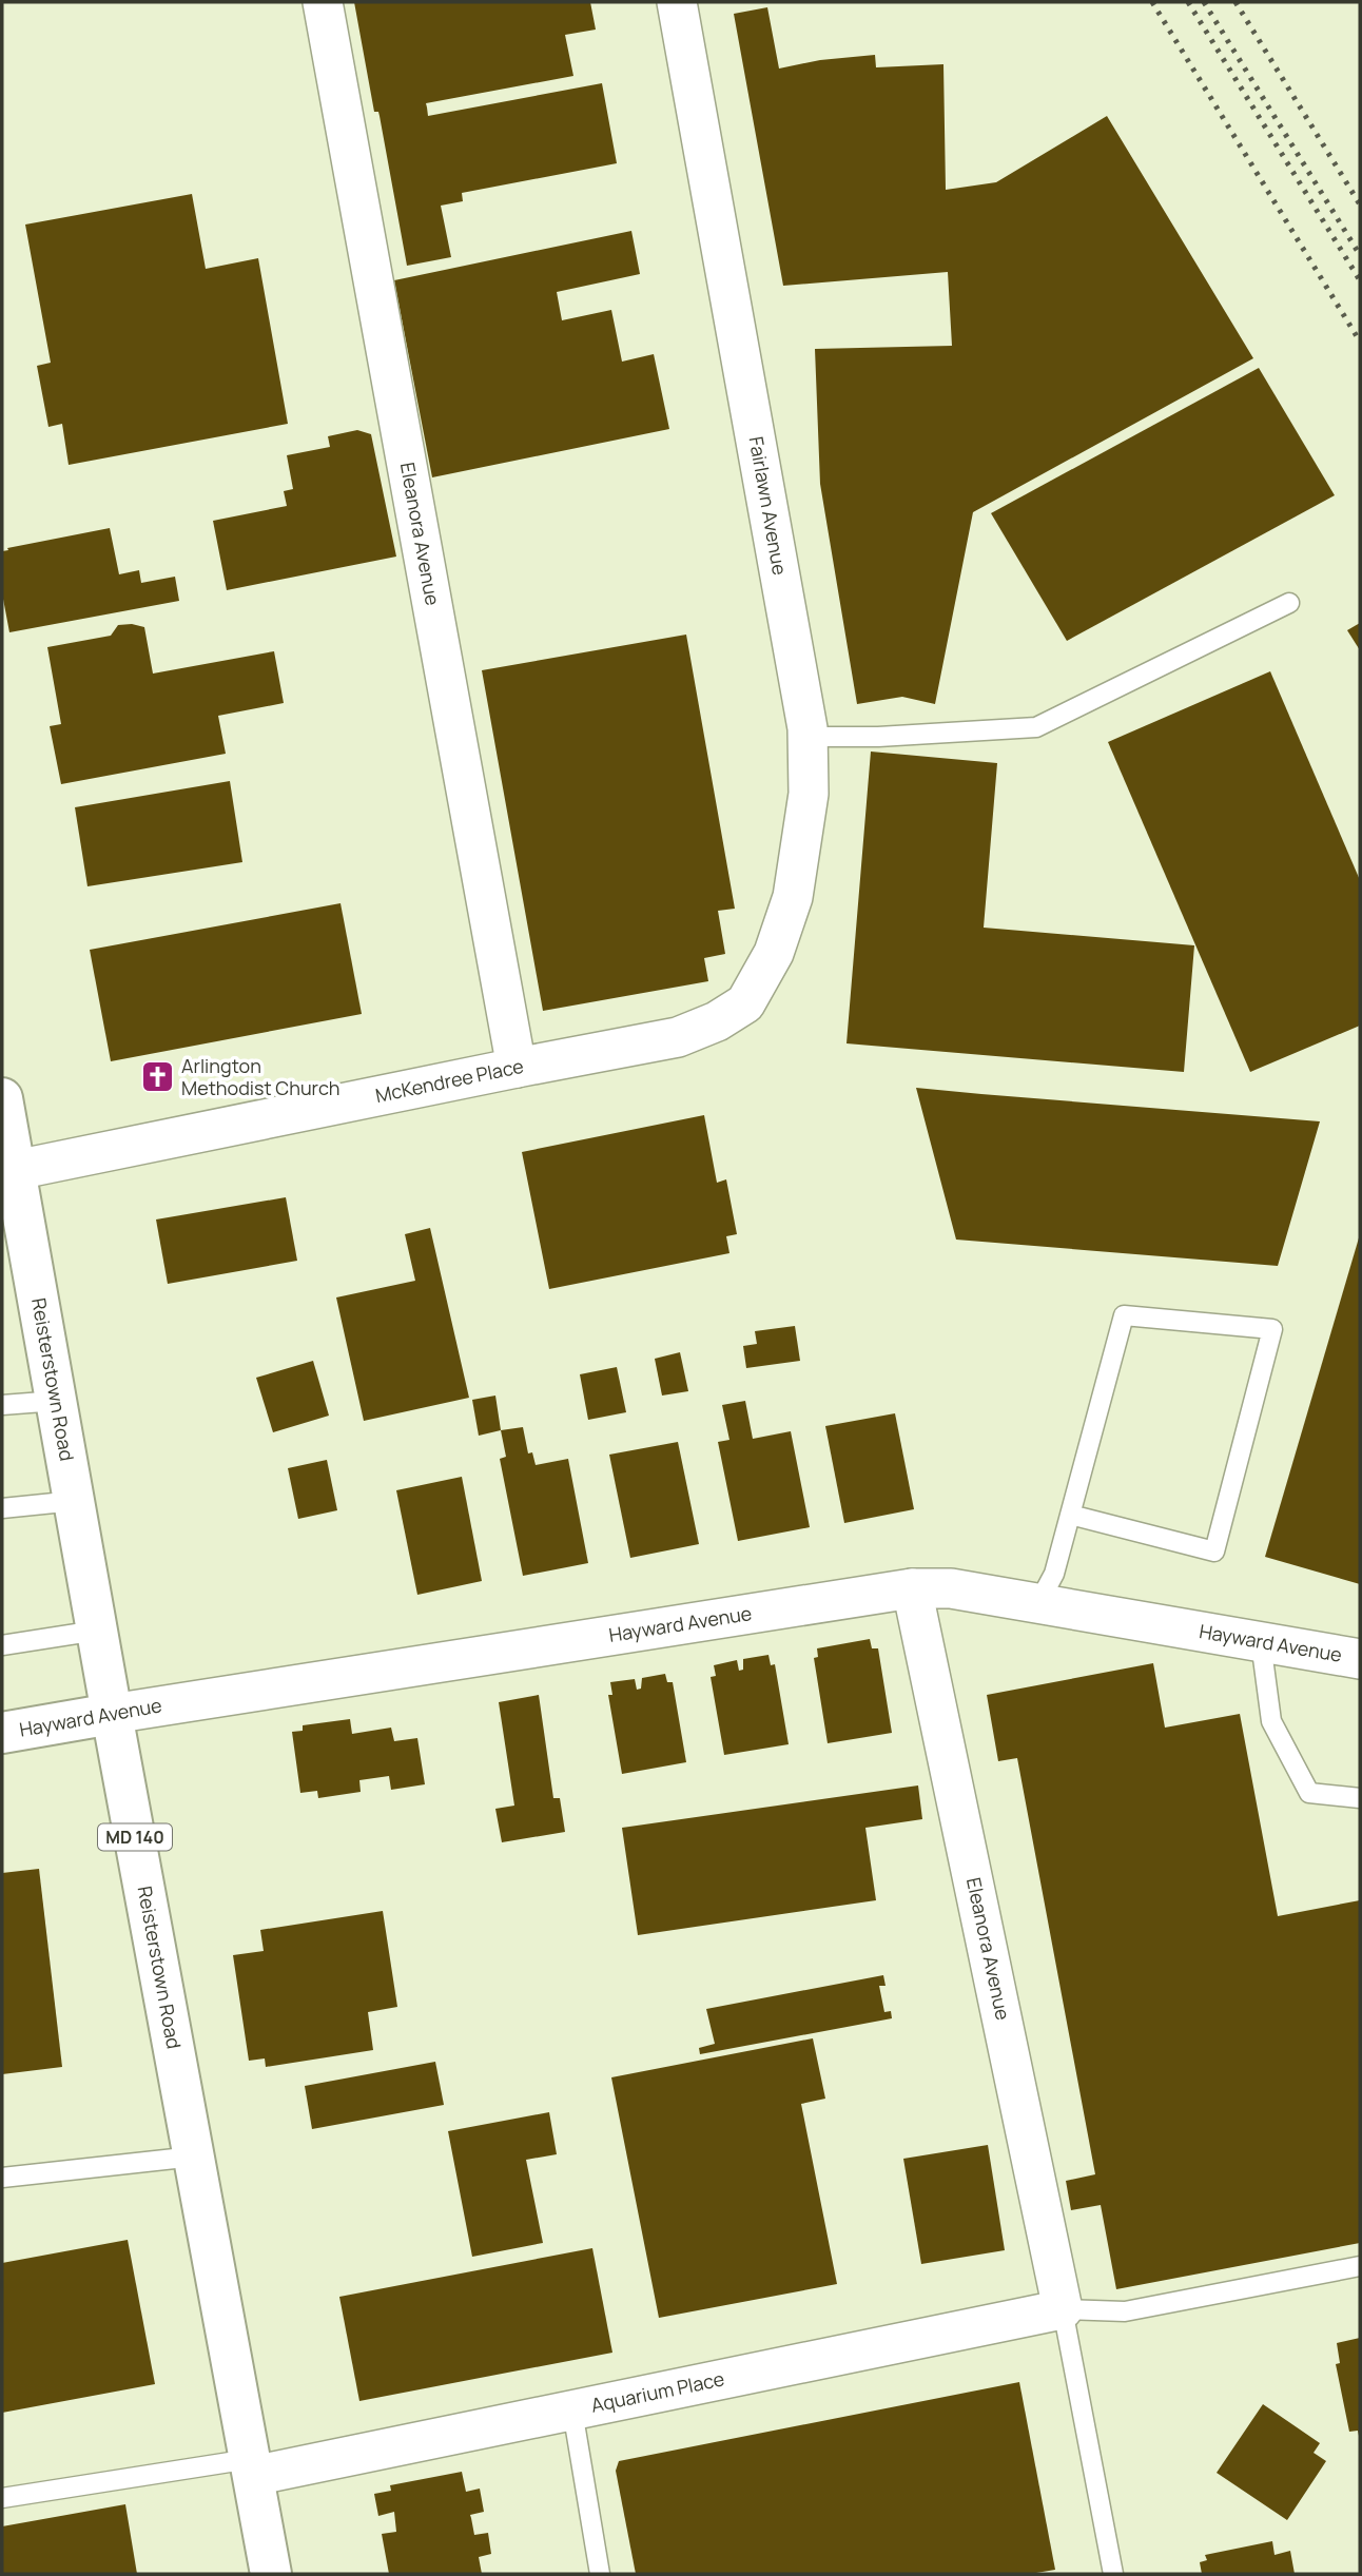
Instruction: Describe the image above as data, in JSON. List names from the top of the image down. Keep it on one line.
{"streets":{"main road":["Reisterstown Road","Hayward Avenue","MD 140"],"street":["Fairlawn Avenue","Eleanora Avenue","McKendree Place","Aquarium Place"]},"crossings":[["Fairlawn Avenue","McKendree Place"],["Eleanora Avenue","McKendree Place"],["Eleanora Avenue","Hayward Avenue"],["Eleanora Avenue","Aquarium Place"],["McKendree Place","Reisterstown Road"],["Reisterstown Road","Hayward Avenue"],["Reisterstown Road","Aquarium Place"]],"places":{"church":["Arlington Methodist Church"]}}
